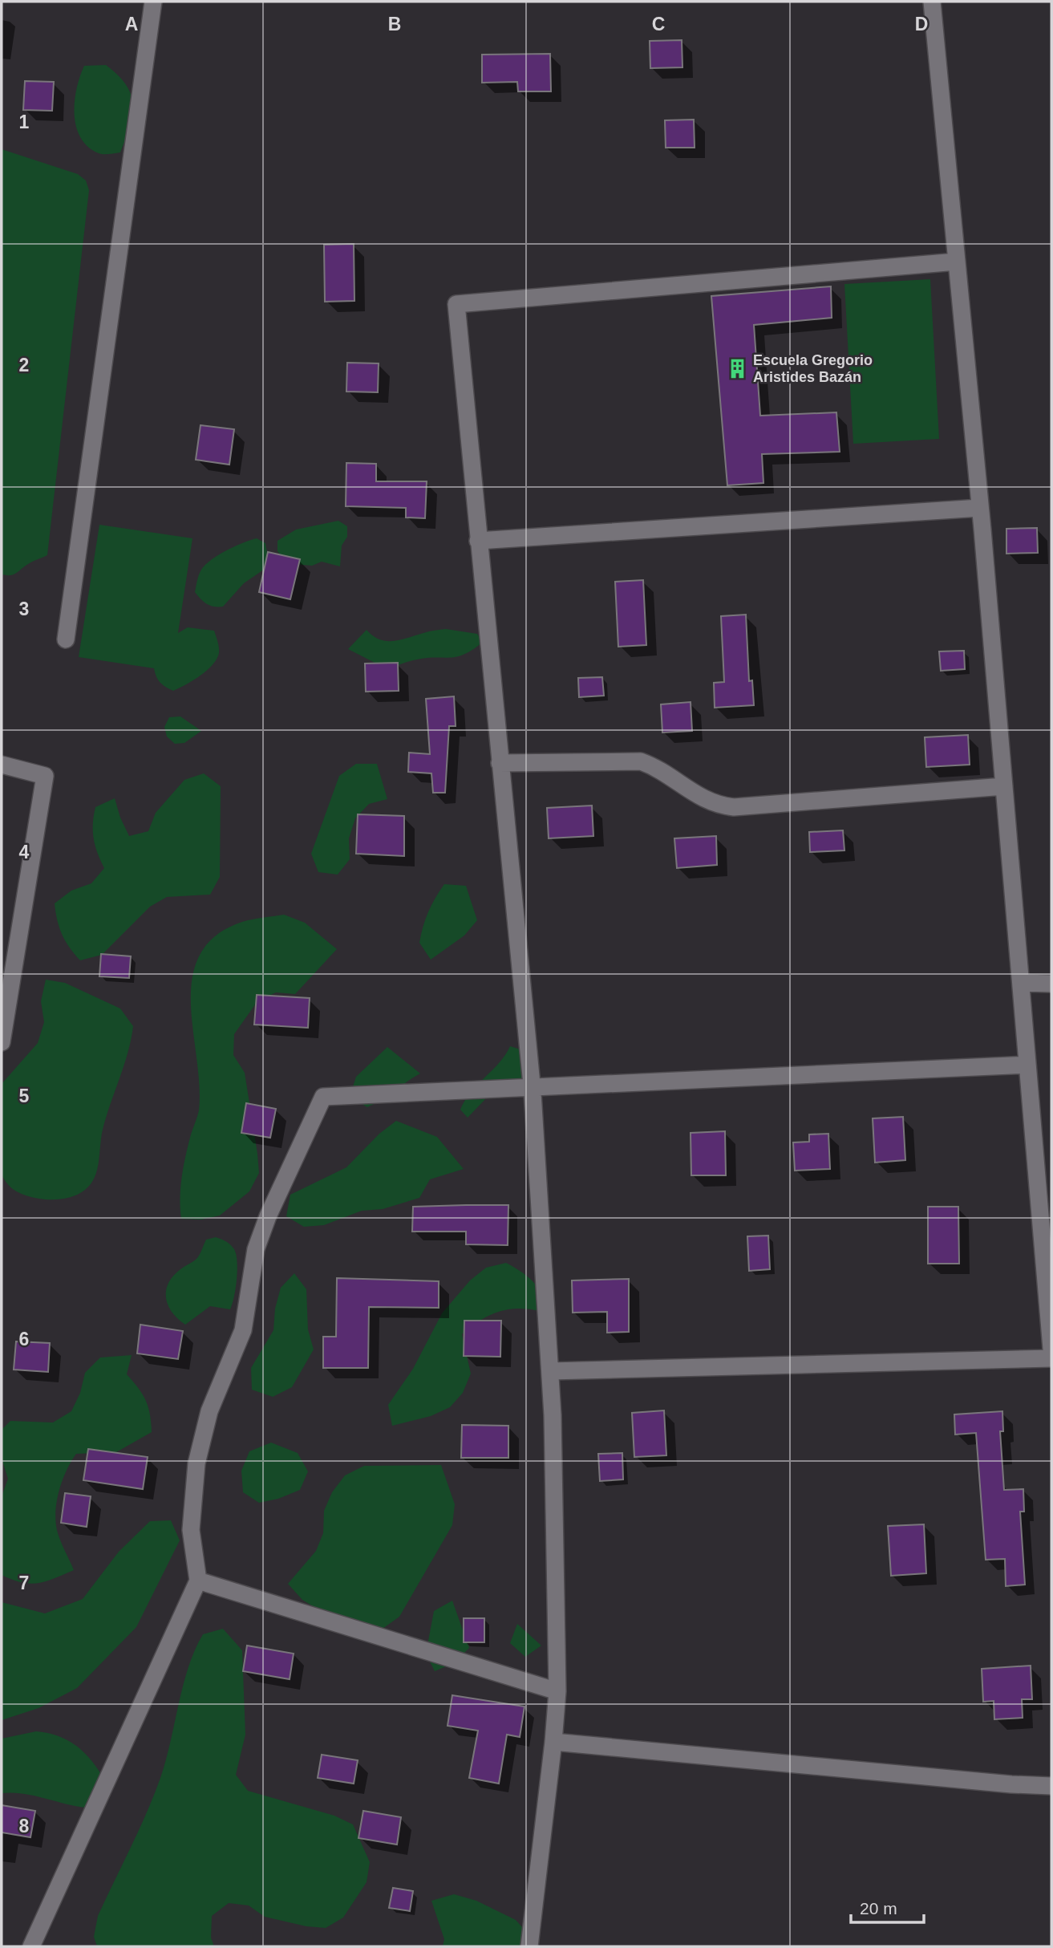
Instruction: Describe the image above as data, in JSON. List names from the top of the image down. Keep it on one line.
{"places":{"building":["Escuela Gregorio Aristides Bazán"]},"scale_bar":"20 m","grid":{"columns":["A","B","C","D"],"rows":["1","2","3","4","5","6","7","8"]}}
